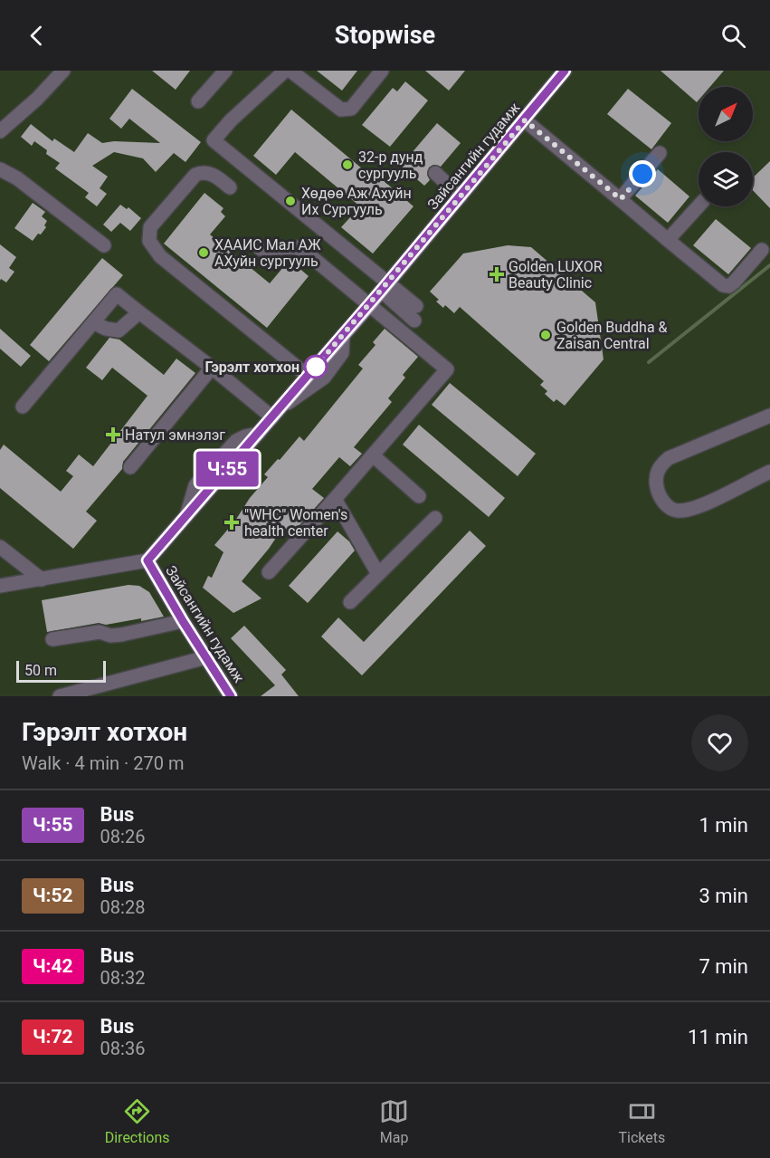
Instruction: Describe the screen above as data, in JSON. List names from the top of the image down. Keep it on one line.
{"streets":{"main road":["Зайсангийн гудамж"]},"places":{"other":["32-р дунд сургууль","Хөдөө Аж Ахуйн Их Сургууль","ХААИС Мал АЖ АХуйн сургууль","Golden Buddha & Zaisan Central","Гэрэлт хотхон"],"health":["Golden LUXOR Beauty Clinic","Натул эмнэлэг","\"WHC\" Women's health center"]},"lines":["bus line Ч:55"],"scale_bar":"50 m","north":"top right","page":{"header":"Stopwise","on_map":"Ч:55","scale":"50 m","heading":["Гэрэлт хотхон","Walk · 4 min · 270 m"],"list":[{"mark":"Ч:55","name":"Bus","note":"08:26","value":"1 min"},{"mark":"Ч:52","name":"Bus","note":"08:28","value":"3 min"},{"mark":"Ч:42","name":"Bus","note":"08:32","value":"7 min"},{"mark":"Ч:72","name":"Bus","note":"08:36","value":"11 min"}],"tabs":["Directions","Map","Tickets"]}}
